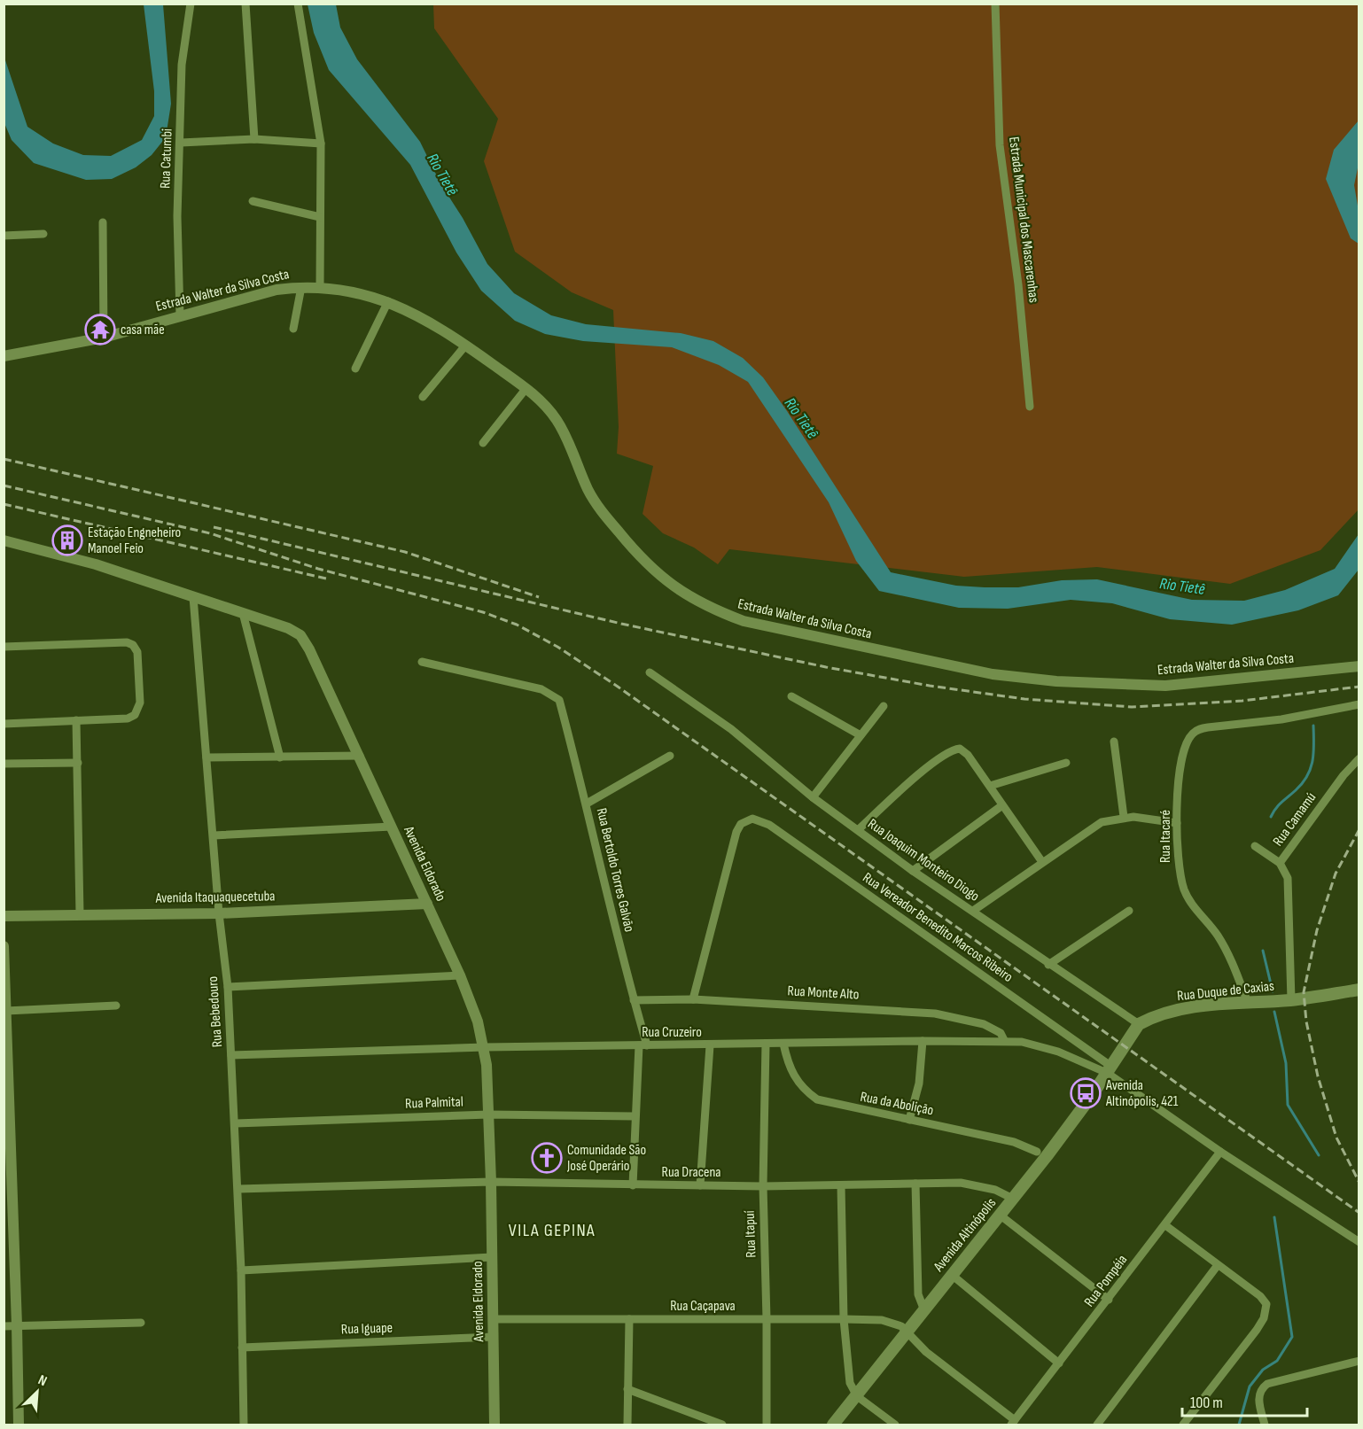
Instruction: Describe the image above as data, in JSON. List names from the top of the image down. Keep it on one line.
{"streets":{"main road":["Rua Duque de Caxias","Avenida Altinópolis"],"street":["Rua Catumbi","Estrada Municipal dos Mascarenhas","Estrada Walter da Silva Costa","Rua Camamú","Rua Itacaré","Rua Joaquim Monteiro Diogo","Avenida Eldorado","Rua Bertoldo Torres Galvão","Avenida Itaquaquecetuba","Rua Vereador Benedito Marcos Ribeiro","Rua Monte Alto","Rua Bebedouro","Rua Cruzeiro","Rua Palmital","Rua da Abolição","Rua Dracena","Rua Itapuí","Rua Pompéia","Rua Caçapava","Rua Iguape"]},"crossings":[["Rua Catumbi","Estrada Walter da Silva Costa"],["Rua Camamú","Rua Duque de Caxias"],["Rua Itacaré","Rua Duque de Caxias"],["Rua Joaquim Monteiro Diogo","Rua Duque de Caxias"],["Avenida Eldorado","Avenida Itaquaquecetuba"],["Avenida Eldorado","Rua Bebedouro"],["Avenida Eldorado","Rua Cruzeiro"],["Avenida Eldorado","Rua Palmital"],["Avenida Eldorado","Rua Dracena"],["Avenida Eldorado","Rua Caçapava"],["Avenida Eldorado","Rua Iguape"],["Rua Bertoldo Torres Galvão","Rua Monte Alto"],["Rua Bertoldo Torres Galvão","Rua Cruzeiro"],["Rua Bertoldo Torres Galvão","Rua Palmital"],["Rua Bertoldo Torres Galvão","Rua Dracena"],["Avenida Itaquaquecetuba","Rua Bebedouro"],["Rua Vereador Benedito Marcos Ribeiro","Rua Monte Alto"],["Rua Vereador Benedito Marcos Ribeiro","Rua Cruzeiro"],["Rua Vereador Benedito Marcos Ribeiro","Avenida Altinópolis"],["Rua Vereador Benedito Marcos Ribeiro","Rua Pompéia"],["Rua Monte Alto","Rua Cruzeiro"],["Rua Bebedouro","Rua Cruzeiro"],["Rua Bebedouro","Rua Palmital"],["Rua Bebedouro","Rua Dracena"],["Rua Bebedouro","Rua Iguape"],["Rua Cruzeiro","Rua da Abolição"],["Rua Cruzeiro","Rua Itapuí"],["Rua Cruzeiro","Avenida Altinópolis"],["Rua Dracena","Rua Itapuí"],["Rua Dracena","Avenida Altinópolis"],["Rua Itapuí","Rua Caçapava"],["Avenida Altinópolis","Rua Caçapava"]],"districts":["VILA GEPINA"],"water":["Rio Tietê"],"places":{"temple":["casa mãe"],"building":["Estação Engneheiro Manoel Feio"],"bus stop":["Avenida Altinópolis, 421"],"church":["Comunidade São José Operário"]},"scale_bar":"100 m","north":"top right"}
